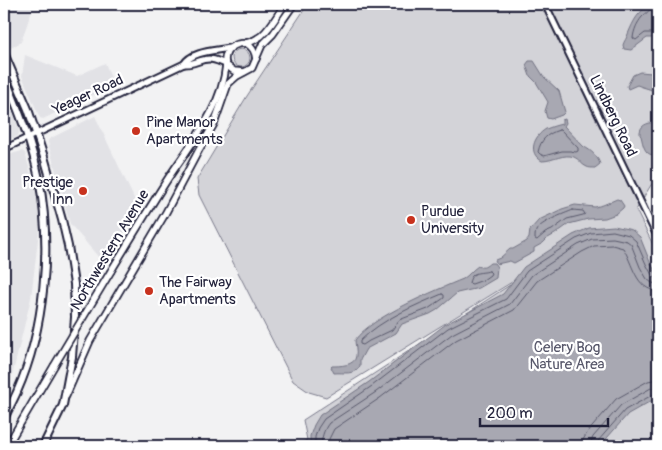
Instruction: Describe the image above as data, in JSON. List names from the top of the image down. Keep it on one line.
{"streets":{"main road":["Northwestern Avenue"],"street":["Yeager Road","Lindberg Road"]},"crossings":[["Yeager Road","Northwestern Avenue"]],"parks":["Celery Bog Nature Area"],"places":["Pine Manor Apartments","Prestige Inn","Purdue University","The Fairway Apartments"],"scale_bar":"200 m"}
